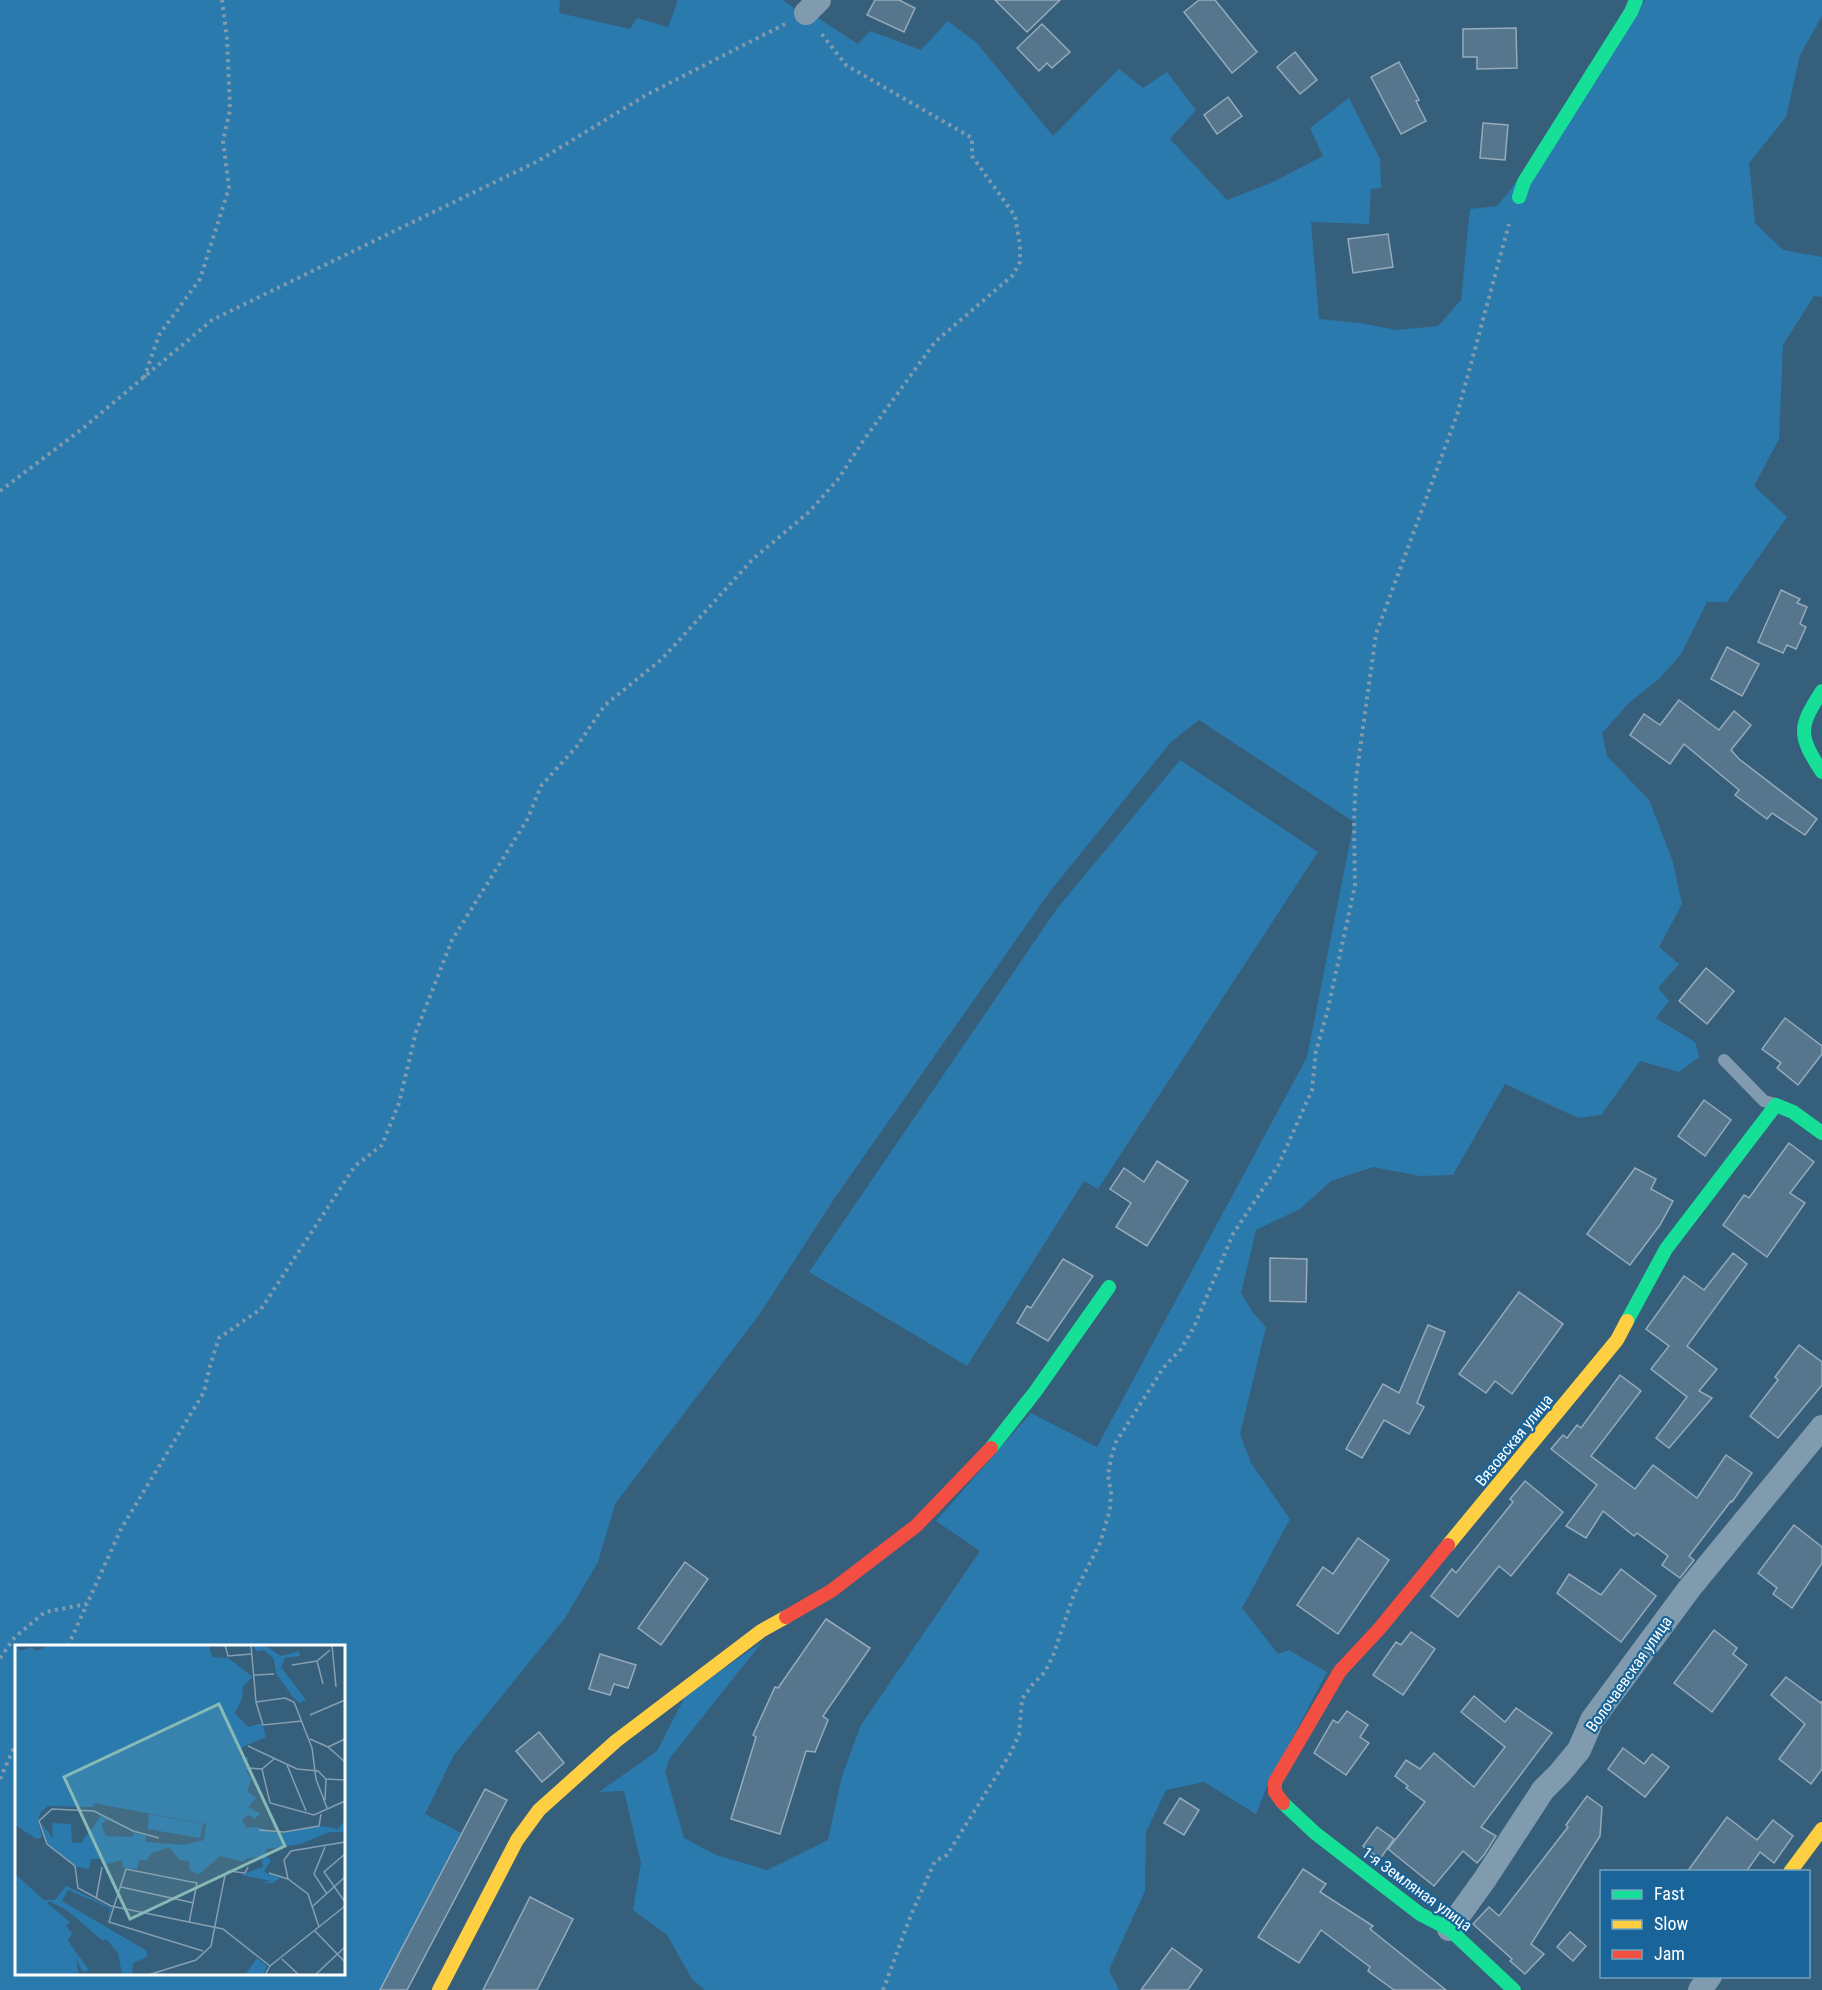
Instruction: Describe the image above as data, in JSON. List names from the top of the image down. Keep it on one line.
{"streets":{"street":["Вязовская улица","Волочаевская улица","1-я Земляная улица"]},"crossings":[["Вязовская улица","1-я Земляная улица"],["Волочаевская улица","1-я Земляная улица"]],"legend":["Fast","Slow","Jam"]}
